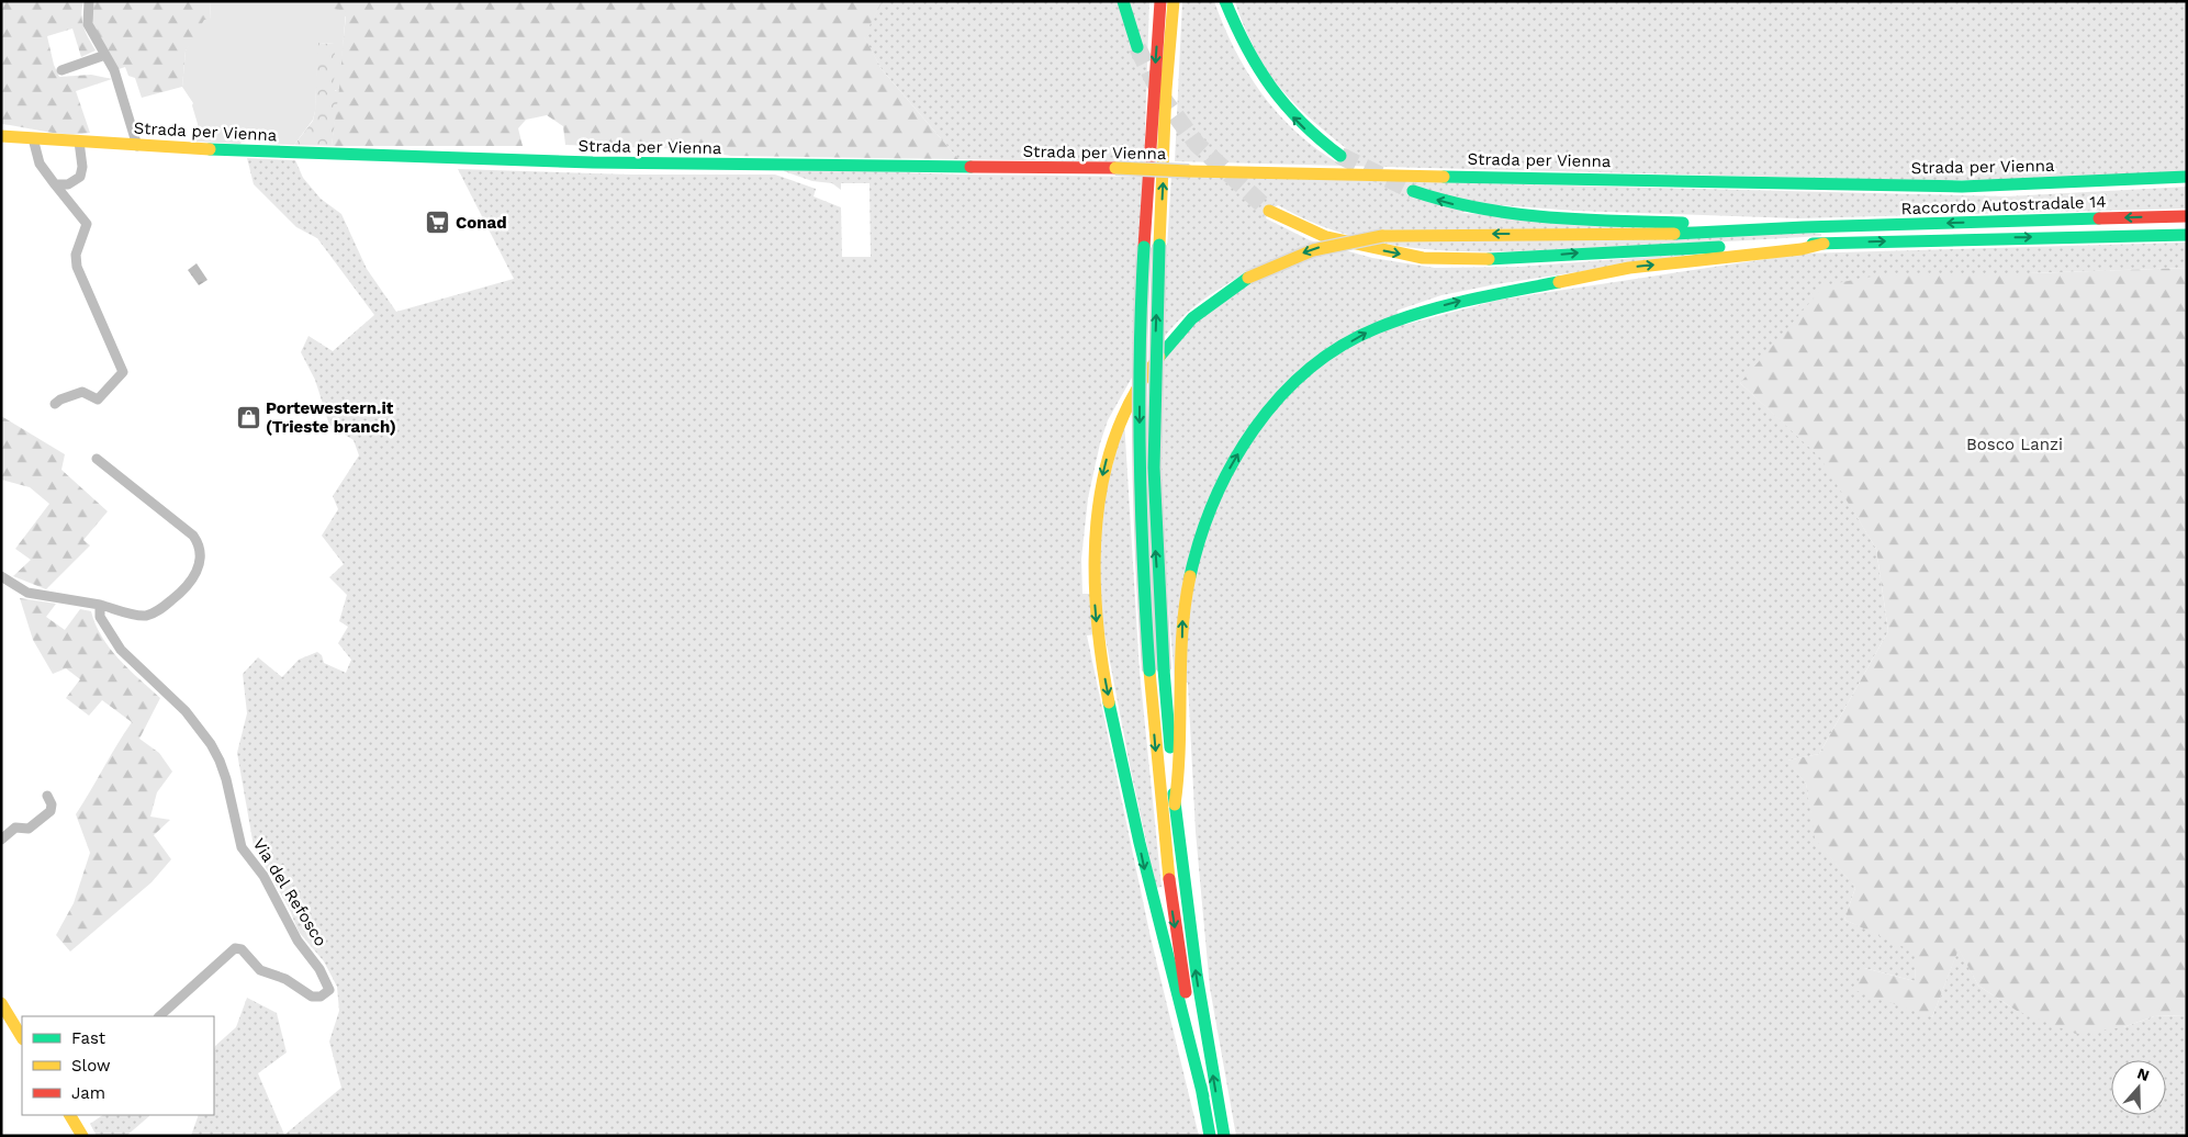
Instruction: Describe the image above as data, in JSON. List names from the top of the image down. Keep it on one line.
{"streets":{"main road":["Strada per Vienna","Raccordo Autostradale 14"],"street":["Via del Refosco"]},"parks":["Bosco Lanzi"],"places":{"supermarket":["Conad"],"shop":["Portewestern.it (Trieste branch)"]},"legend":["Fast","Slow","Jam"],"north":"top"}
